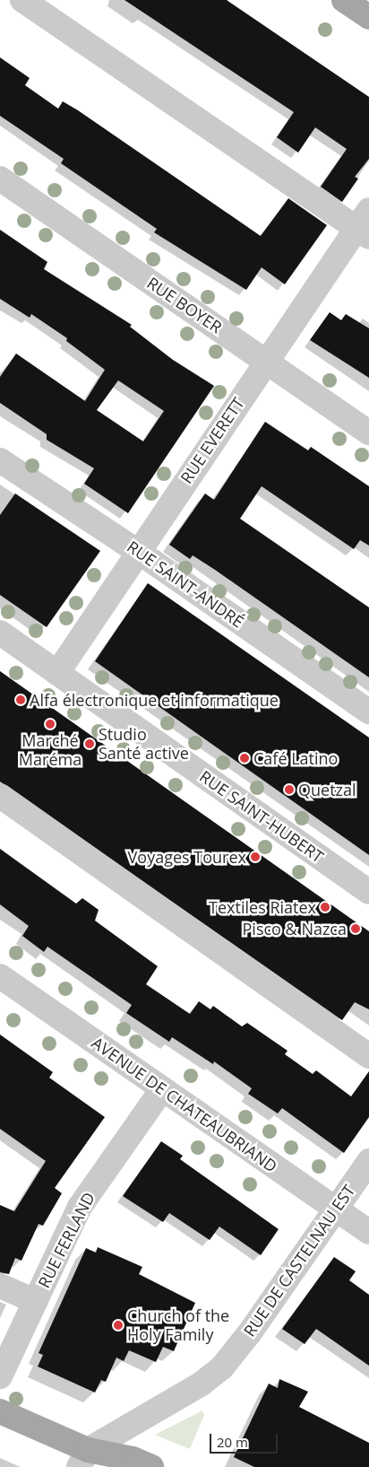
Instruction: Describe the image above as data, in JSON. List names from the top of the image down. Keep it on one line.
{"streets":{"street":["RUE BOYER","RUE EVERETT","RUE SAINT-ANDRÉ","RUE SAINT-HUBERT","AVENUE DE CHATEAUBRIAND","RUE FERLAND","RUE DE CASTELNAU EST"]},"crossings":[["RUE BOYER","RUE EVERETT"],["RUE EVERETT","RUE SAINT-ANDRÉ"],["RUE EVERETT","RUE SAINT-HUBERT"],["AVENUE DE CHATEAUBRIAND","RUE FERLAND"],["AVENUE DE CHATEAUBRIAND","RUE DE CASTELNAU EST"]],"places":["Alfa électronique et informatique","Marché Maréma","Studio Santé active","Café Latino","Quetzal","Voyages Tourex","Textiles Riatex","Pisco & Nazca","Church of the Holy Family"],"scale_bar":"20 m"}
